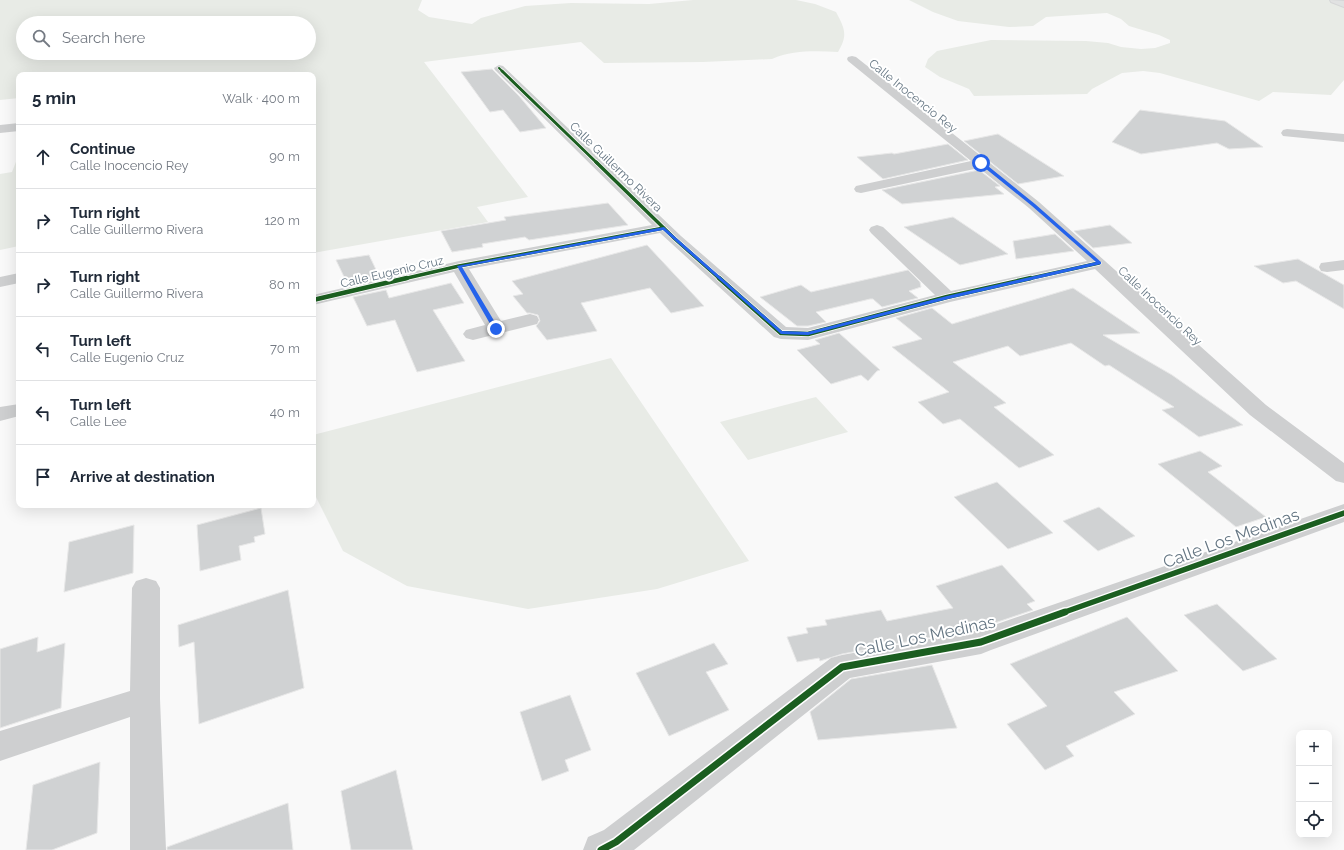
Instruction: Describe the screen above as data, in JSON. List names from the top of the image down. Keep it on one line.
{"streets":{"street":["Calle Inocencio Rey","Calle Guillermo Rivera","Calle Eugenio Cruz","Calle Los Medinas"]},"crossings":[["Calle Inocencio Rey","Calle Guillermo Rivera"],["Calle Guillermo Rivera","Calle Eugenio Cruz"]],"page":{"search":"Search here","heading":["5 min","Walk · 400 m"],"list":[["Continue","Calle Inocencio Rey","90 m"],["Turn right","Calle Guillermo Rivera","120 m"],["Turn right","Calle Guillermo Rivera","80 m"],["Turn left","Calle Eugenio Cruz","70 m"],["Turn left","Calle Lee","40 m"],"Arrive at destination"],"map_buttons":["+","−"]}}
